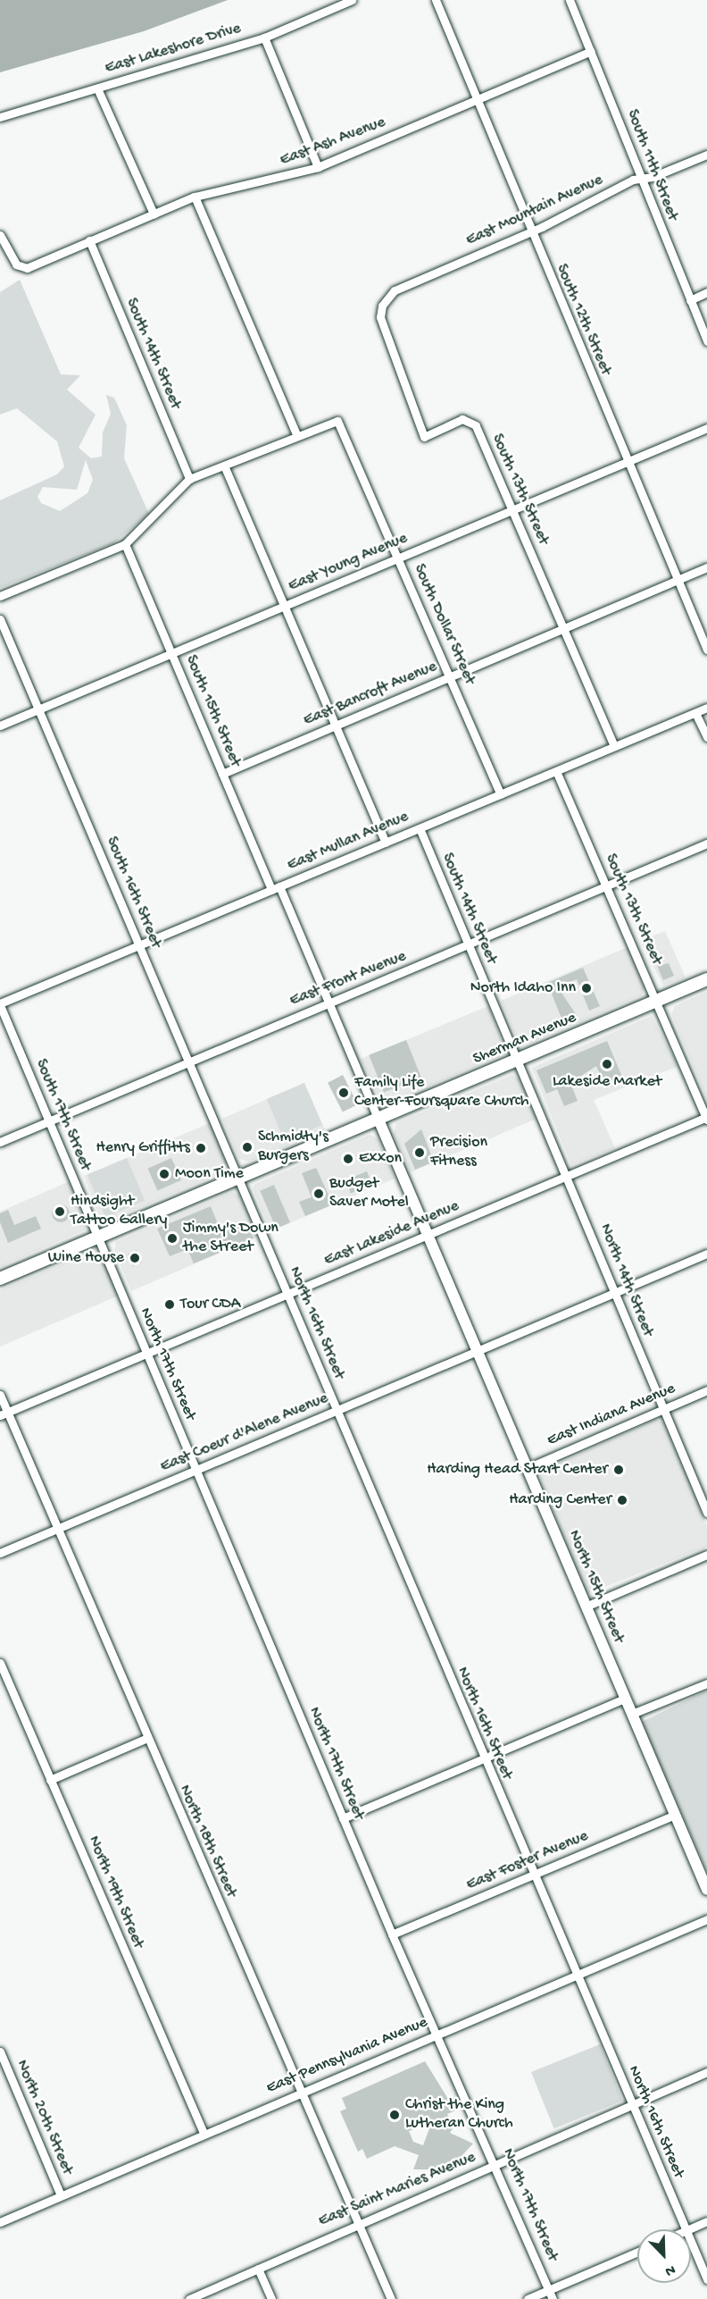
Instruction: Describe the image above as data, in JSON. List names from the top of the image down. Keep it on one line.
{"streets":{"main road":["Sherman Avenue","North 15th Street"],"street":["East Lakeshore Drive","East Ash Avenue","South 11th Street","East Mountain Avenue","South 12th Street","South 14th Street","South 13th Street","East Young Avenue","South Dollar Street","East Bancroft Avenue","South 15th Street","East Mullan Avenue","South 16th Street","East Front Avenue","South 17th Street","East Lakeside Avenue","North 14th Street","North 16th Street","North 17th Street","East Indiana Avenue","East Coeur d'Alene Avenue","North 18th Street","East Foster Avenue","North 19th Street","East Pennsylvania Avenue","North 20th Street","East Saint Maries Avenue"]},"crossings":[["East Ash Avenue","South 11th Street"],["East Ash Avenue","South 12th Street"],["East Ash Avenue","South 14th Street"],["South 11th Street","East Mountain Avenue"],["East Mountain Avenue","South 12th Street"],["East Mountain Avenue","South 13th Street"],["South 12th Street","East Young Avenue"],["South 12th Street","East Bancroft Avenue"],["South 14th Street","East Mullan Avenue"],["South 14th Street","East Front Avenue"],["South 14th Street","Sherman Avenue"],["South 14th Street","North 14th Street"],["South 13th Street","East Young Avenue"],["South 13th Street","East Bancroft Avenue"],["South 13th Street","East Mullan Avenue"],["South 13th Street","East Front Avenue"],["South 13th Street","Sherman Avenue"],["South 13th Street","East Lakeside Avenue"],["East Young Avenue","South Dollar Street"],["East Young Avenue","South 15th Street"],["East Young Avenue","South 16th Street"],["South Dollar Street","East Bancroft Avenue"],["South Dollar Street","East Mullan Avenue"],["East Bancroft Avenue","South 15th Street"],["South 15th Street","East Mullan Avenue"],["South 15th Street","East Front Avenue"],["South 15th Street","Sherman Avenue"],["South 15th Street","North 15th Street"],["East Mullan Avenue","South 16th Street"],["East Mullan Avenue","South 17th Street"],["South 16th Street","East Front Avenue"],["South 16th Street","Sherman Avenue"],["South 16th Street","North 16th Street"],["East Front Avenue","South 17th Street"],["Sherman Avenue","South 17th Street"],["Sherman Avenue","North 14th Street"],["Sherman Avenue","North 16th Street"],["Sherman Avenue","North 17th Street"],["Sherman Avenue","North 15th Street"],["South 17th Street","North 17th Street"],["East Lakeside Avenue","North 14th Street"],["East Lakeside Avenue","North 16th Street"],["East Lakeside Avenue","North 17th Street"],["East Lakeside Avenue","North 15th Street"],["East Lakeside Avenue","North 18th Street"],["North 14th Street","East Indiana Avenue"],["North 14th Street","East Coeur d'Alene Avenue"],["North 16th Street","East Coeur d'Alene Avenue"],["North 16th Street","East Foster Avenue"],["North 16th Street","East Pennsylvania Avenue"],["North 16th Street","East Saint Maries Avenue"],["North 17th Street","East Coeur d'Alene Avenue"],["North 17th Street","East Foster Avenue"],["North 17th Street","East Pennsylvania Avenue"],["North 17th Street","East Saint Maries Avenue"],["East Indiana Avenue","North 15th Street"],["East Coeur d'Alene Avenue","North 15th Street"],["East Coeur d'Alene Avenue","North 18th Street"],["North 15th Street","East Foster Avenue"],["North 18th Street","East Pennsylvania Avenue"],["North 18th Street","East Saint Maries Avenue"],["North 19th Street","East Pennsylvania Avenue"],["East Pennsylvania Avenue","North 20th Street"]],"places":["North Idaho Inn","Lakeside Market","Family Life Center-Foursquare Church","Schmidty's Burgers","Henry Griffitts","Precision Fitness","Exxon","Moon Time","Budget Saver Motel","Hindsight Tattoo Gallery","Jimmy's Down the Street","Wine House","Tour CDA","Harding Head Start Center","Harding Center","Christ the King Lutheran Church"],"north":"bottom right"}
